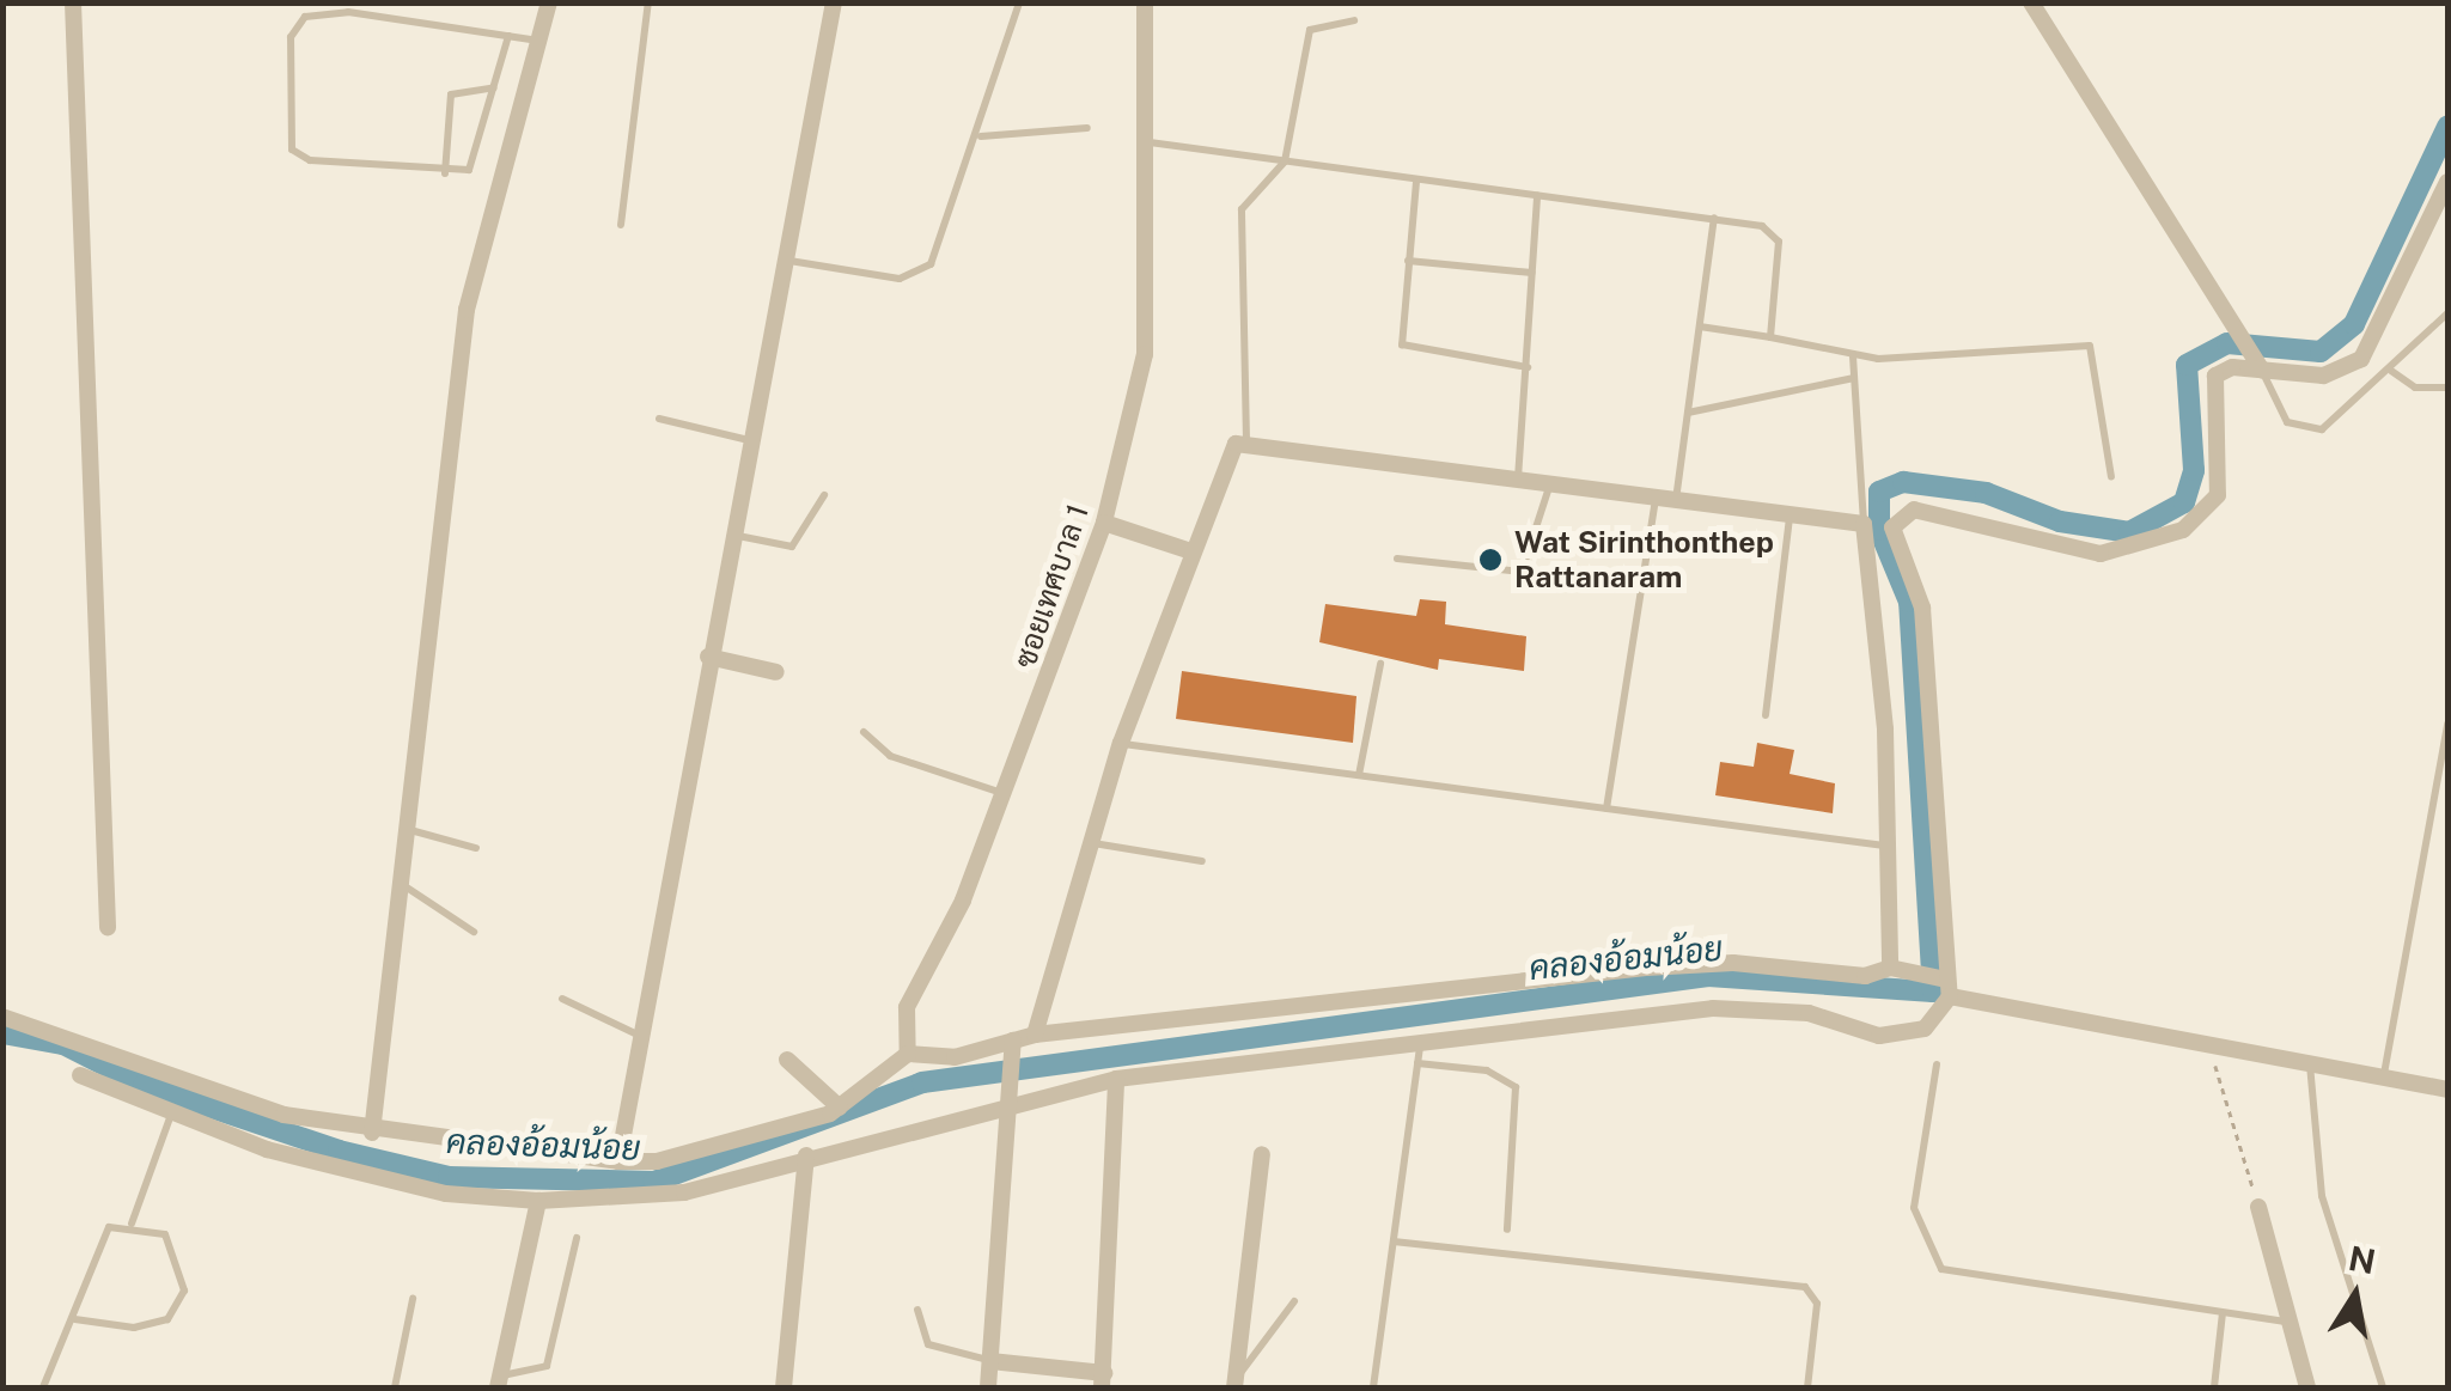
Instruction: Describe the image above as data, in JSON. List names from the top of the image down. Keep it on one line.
{"streets":{"street":["ซอยเทศบาล 1"]},"water":["คลองอ้อมน้อย"],"places":["Wat Sirinthonthep Rattanaram"],"north":"top"}
